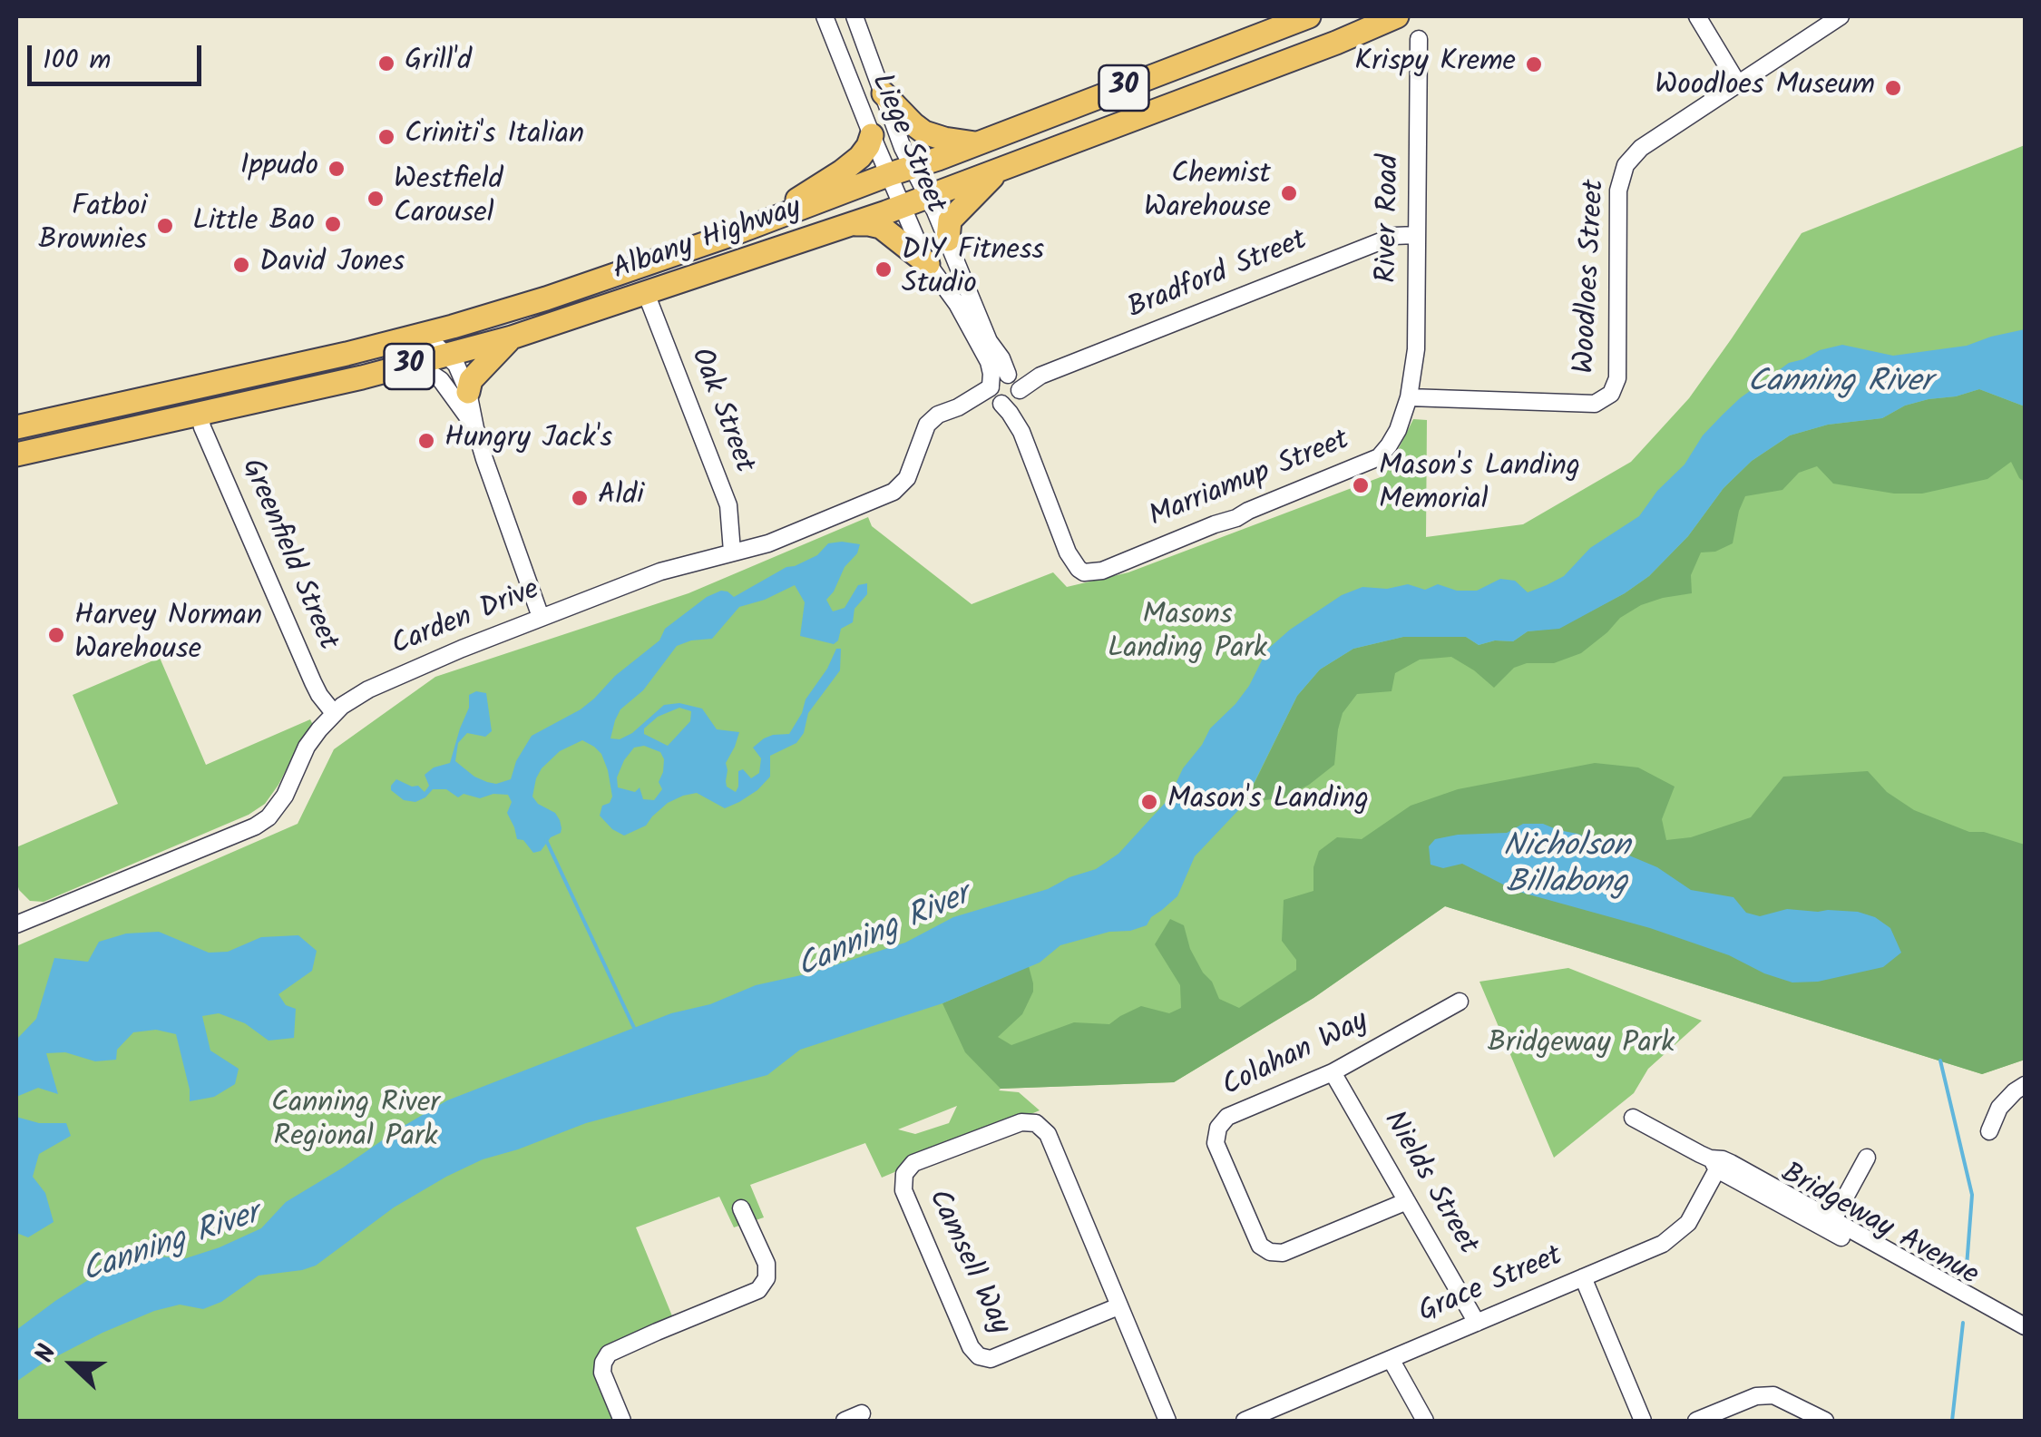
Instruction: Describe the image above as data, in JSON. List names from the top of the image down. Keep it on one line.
{"streets":{"highway":["30","Albany Highway"],"street":["Liege Street","River Road","Bradford Street","Woodloes Street","Oak Street","Marriamup Street","Greenfield Street","Carden Drive","Colahan Way","Nields Street","Bridgeway Avenue","Camsell Way","Grace Street"]},"crossings":[["Liege Street","Albany Highway"],["Liege Street","Bradford Street"],["Liege Street","Marriamup Street"],["Liege Street","Carden Drive"],["River Road","Bradford Street"],["River Road","Woodloes Street"],["River Road","Marriamup Street"],["Albany Highway","Oak Street"],["Albany Highway","Greenfield Street"],["Bradford Street","Carden Drive"],["Woodloes Street","Marriamup Street"],["Oak Street","Carden Drive"],["Greenfield Street","Carden Drive"],["Colahan Way","Nields Street"],["Nields Street","Grace Street"],["Bridgeway Avenue","Grace Street"]],"water":["Canning River","Nicholson Billabong"],"parks":["Masons Landing Park","Bridgeway Park","Canning River Regional Park"],"places":["Grill'd","Krispy Kreme","Woodloes Museum","Criniti's Italian","Ippudo","Chemist Warehouse","Westfield Carousel","Little Bao","Fatboi Brownies","David Jones","DIY Fitness Studio","Hungry Jack's","Mason's Landing Memorial","Aldi","Harvey Norman Warehouse","Mason's Landing"],"scale_bar":"100 m","north":"left"}
